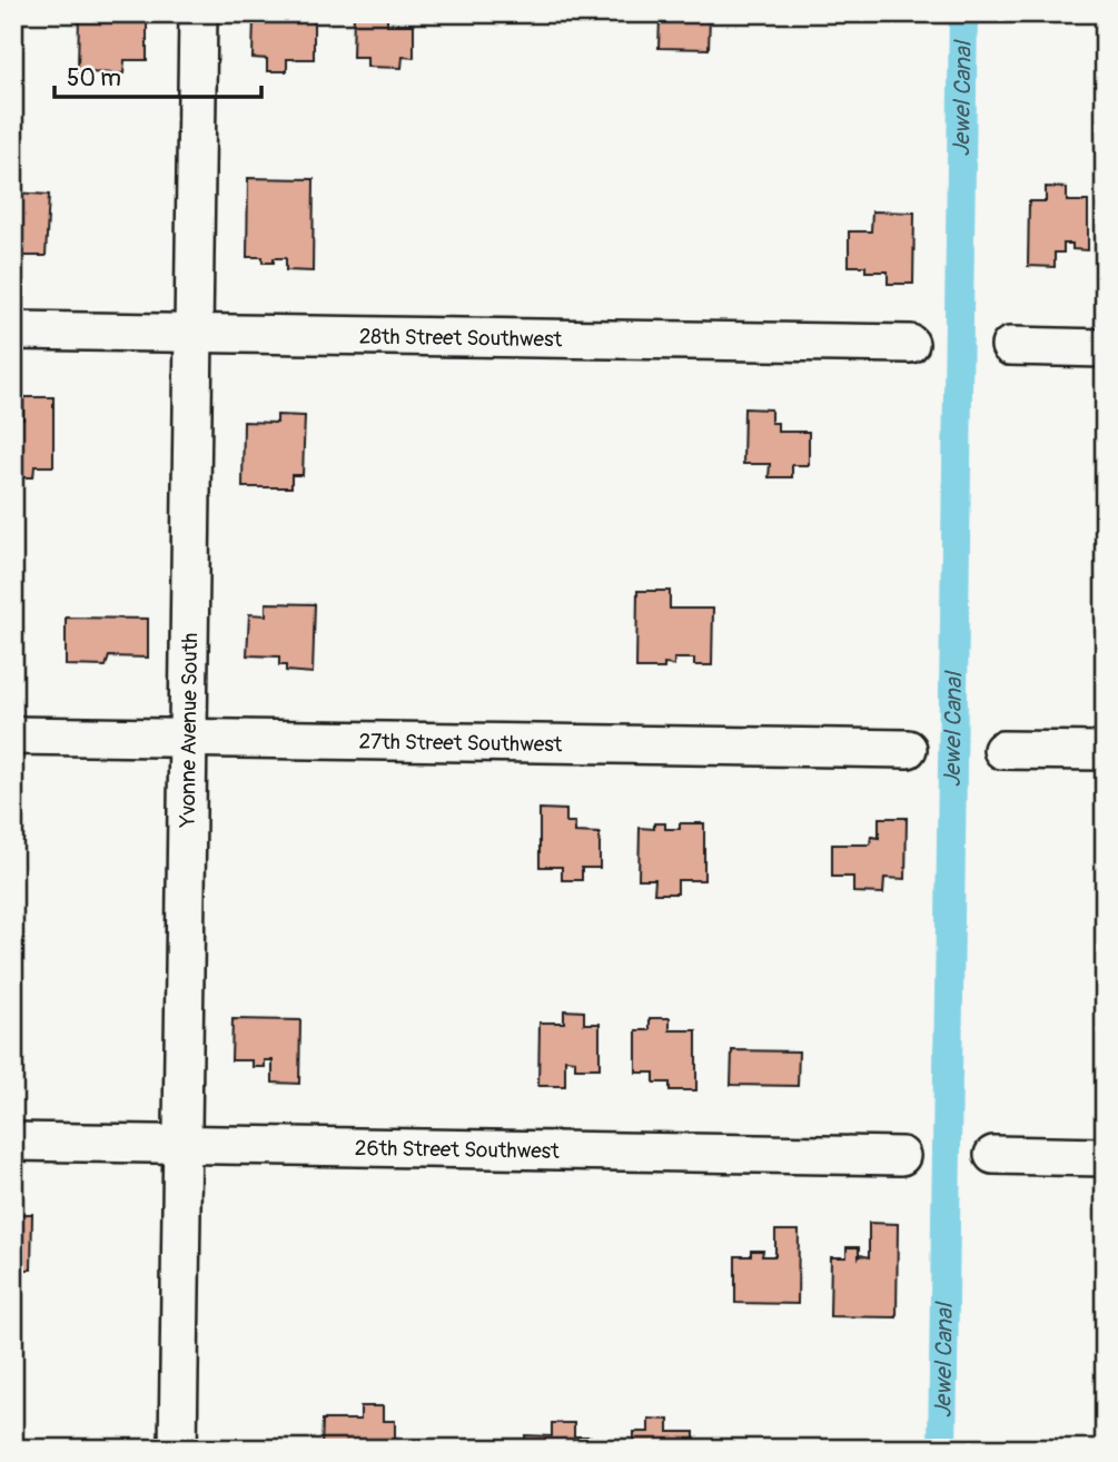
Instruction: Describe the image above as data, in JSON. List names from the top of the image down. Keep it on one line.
{"streets":{"street":["28th Street Southwest","Yvonne Avenue South","27th Street Southwest","26th Street Southwest"]},"crossings":[["28th Street Southwest","Yvonne Avenue South"],["Yvonne Avenue South","27th Street Southwest"],["Yvonne Avenue South","26th Street Southwest"]],"water":["Jewel Canal"],"scale_bar":"50 m"}
